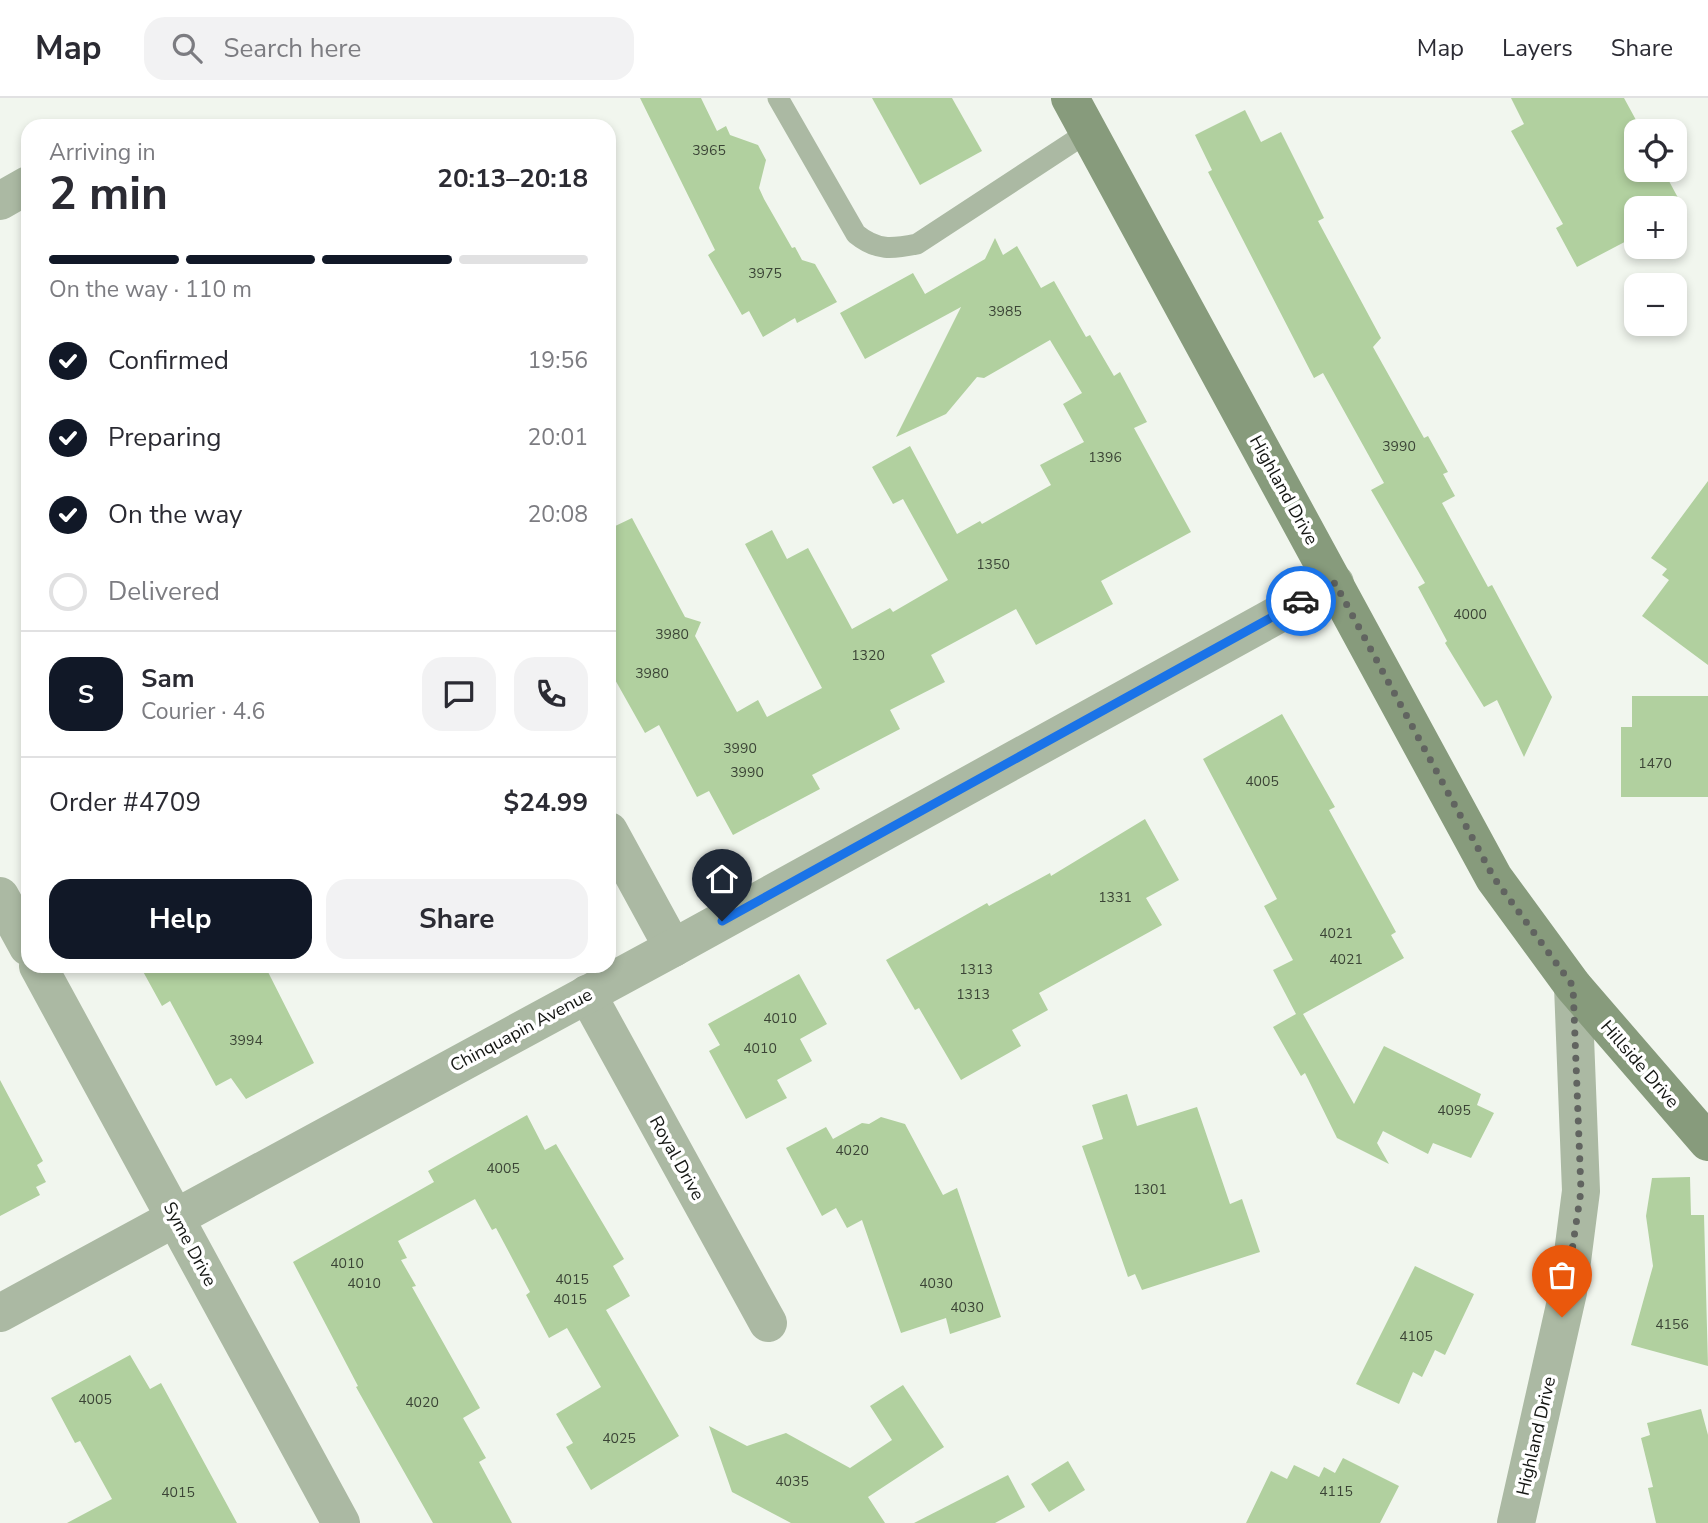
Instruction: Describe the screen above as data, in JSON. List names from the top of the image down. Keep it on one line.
{"streets":{"street":["Highland Drive","Chinquapin Avenue","Hillside Drive","Royal Drive","Syme Drive"]},"crossings":[["Highland Drive","Chinquapin Avenue"],["Highland Drive","Hillside Drive"],["Chinquapin Avenue","Royal Drive"],["Chinquapin Avenue","Syme Drive"]],"house_numbers":["3965","3975","3985","3990","1396","1350","4000","3980","1320","3980","3990","1470","3990","4005","1331","4021","4021","1313","1313","4010","3994","4010","4095","4020","4005","1301","4010","4015","4010","4030","4015","4030","4156","4105","4005","4020","4025","4035","4115","4015"],"page":{"header":"Map","search":"Search here","nav":["Map","Layers","Share"],"map_buttons":["+","−"],"heading":["2 min","Arriving in","20:13–20:18"],"panel":["Sam","Courier · 4.6","Order #4709","$24.99"],"bar":"On the way · 110 m","list":[["Confirmed","19:56"],["Preparing","20:01"],["On the way","20:08"],"Delivered"],"round":"S","buttons":["Help","Share"]}}
